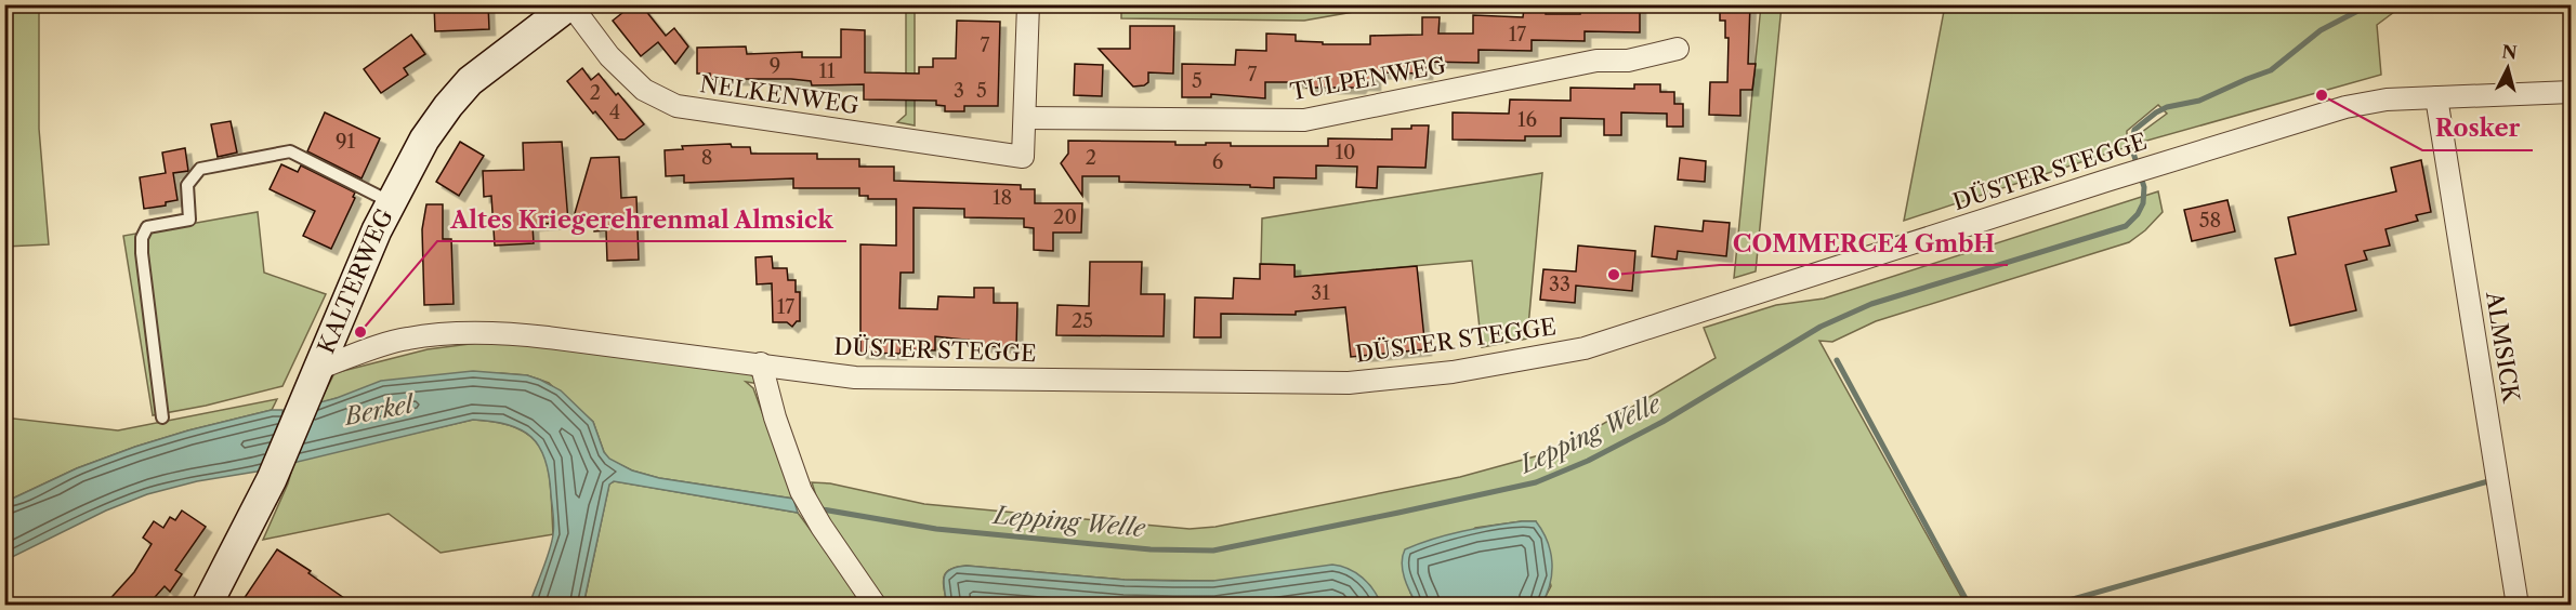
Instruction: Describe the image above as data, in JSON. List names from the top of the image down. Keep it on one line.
{"streets":{"street":["TULPENWEG","NELKENWEG","DÜSTER STEGGE","KALTERWEG","ALMSICK"]},"crossings":[["TULPENWEG","NELKENWEG"],["NELKENWEG","KALTERWEG"],["DÜSTER STEGGE","KALTERWEG"],["DÜSTER STEGGE","ALMSICK"]],"water":["Berkel","Lepping Welle"],"places":["Rosker","COMMERCE4 GmbH","Altes Kriegerehrenmal Almsick"],"house_numbers":["17","7","9","11","7","5","3","5","2","4","16","91","10","8","2","6","18","20","58","33","31","17","25"],"north":"top"}
